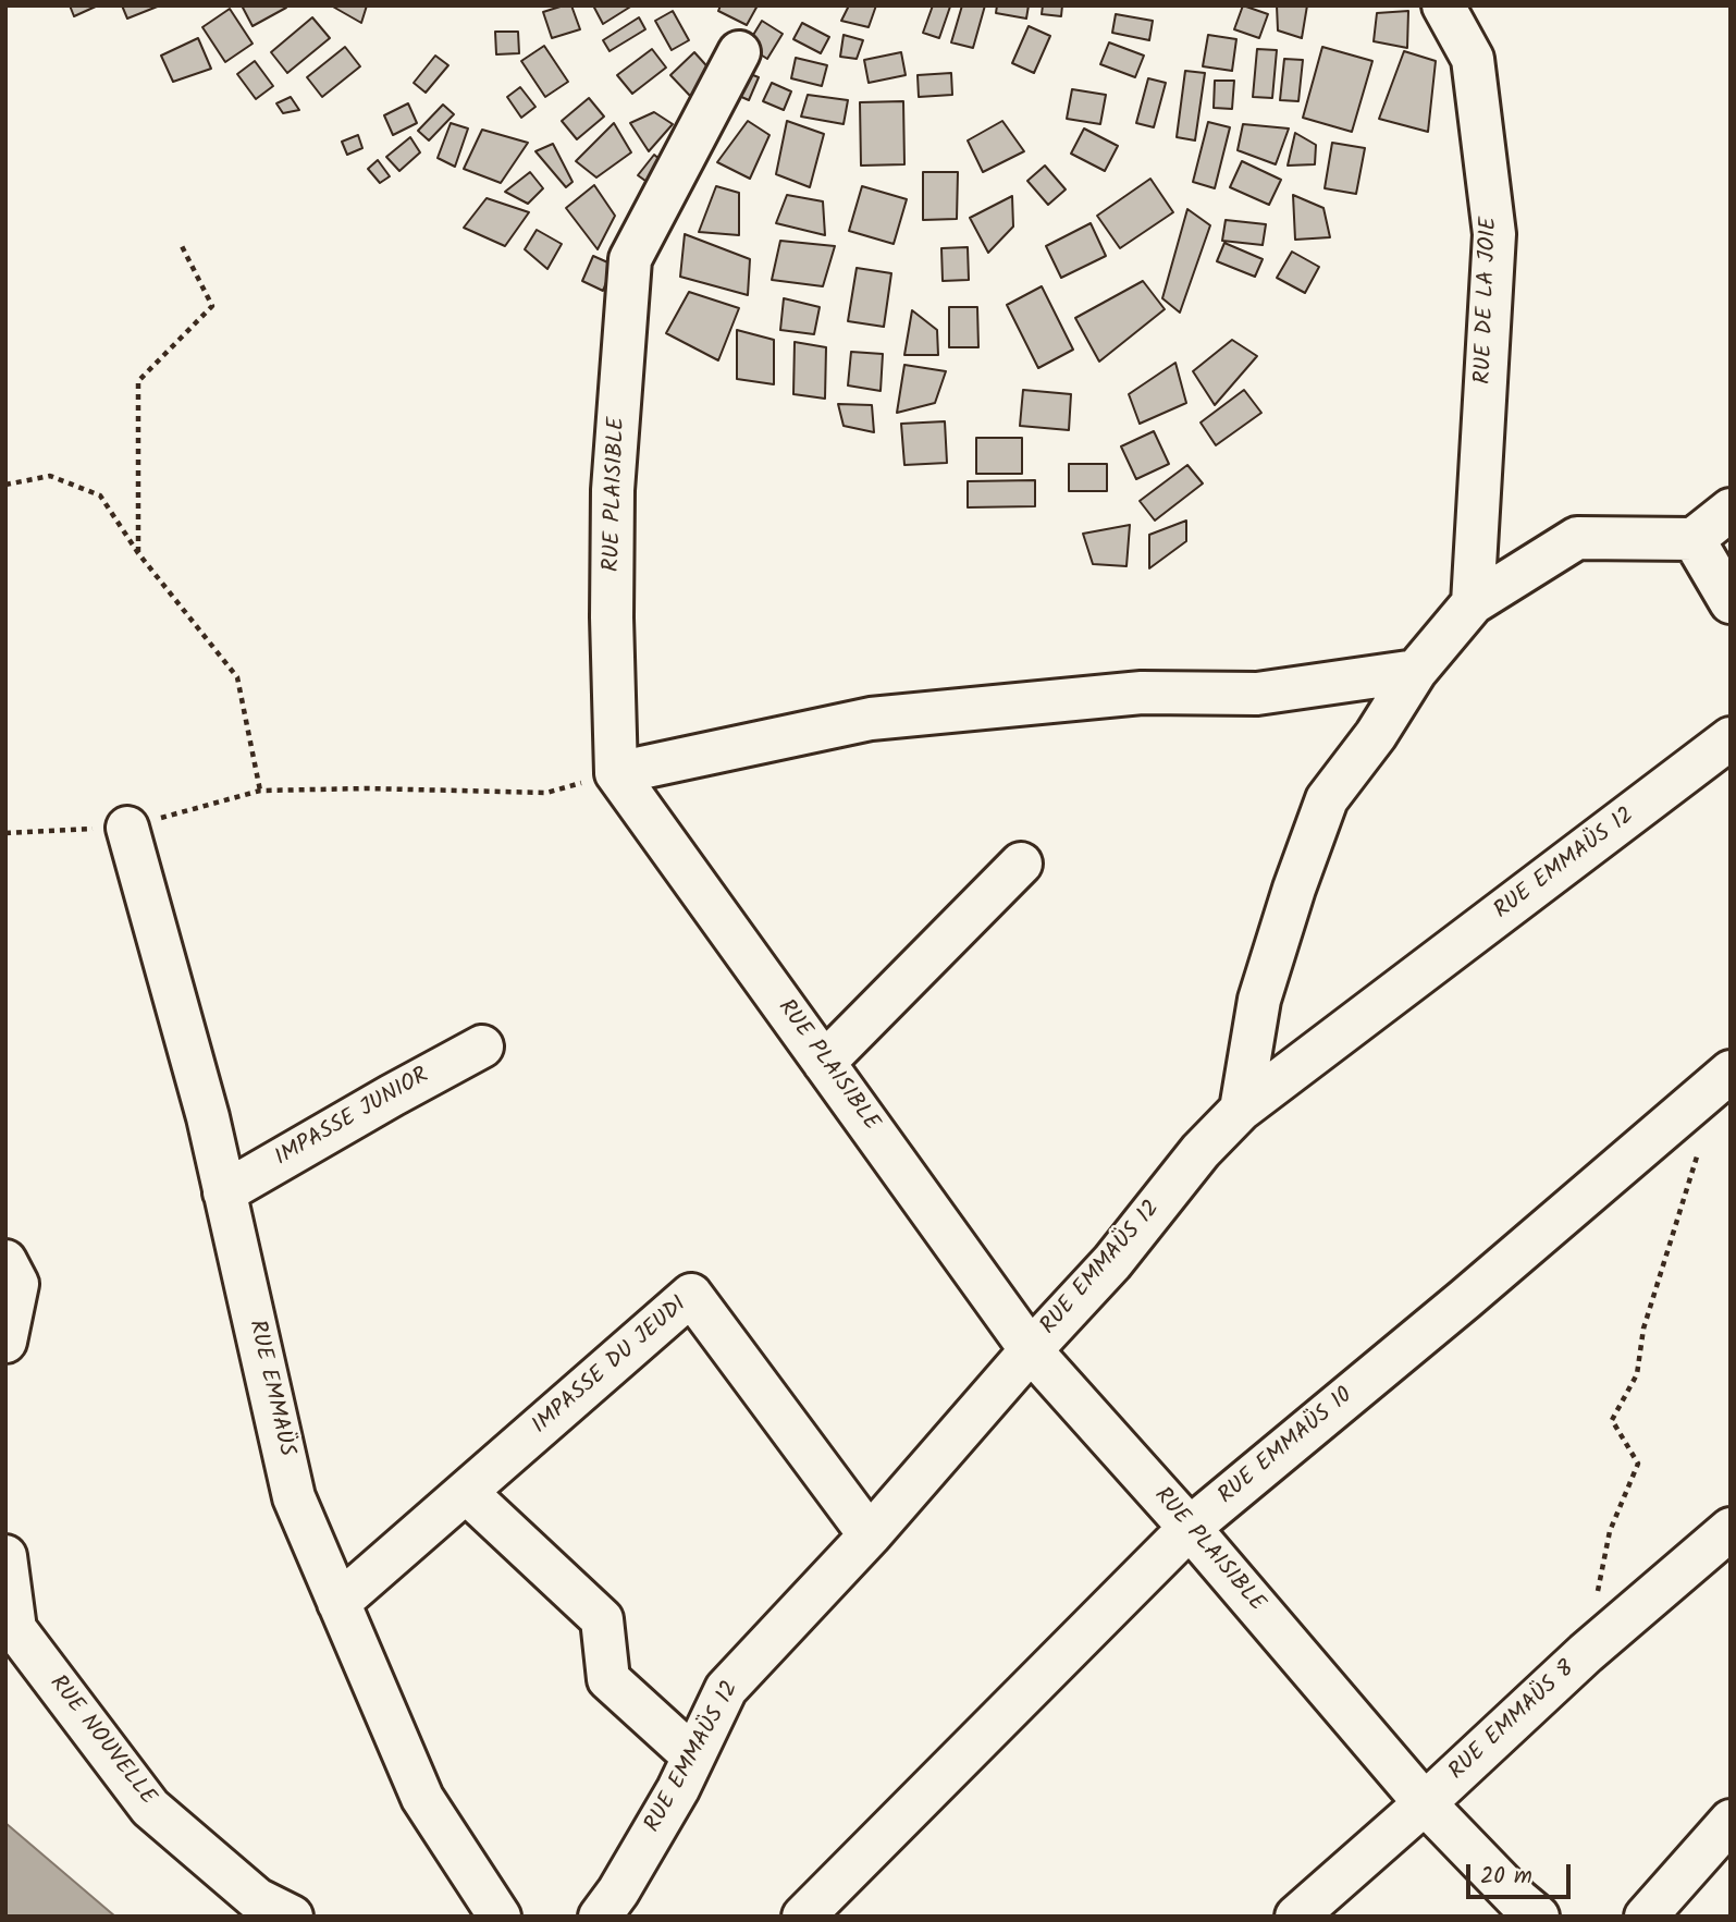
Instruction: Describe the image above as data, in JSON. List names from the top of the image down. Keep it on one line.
{"streets":{"street":["RUE DE LA JOIE","RUE PLAISIBLE","RUE EMMAÜS 12","IMPASSE JUNIOR","IMPASSE DU JEUDI","RUE EMMAÜS","RUE EMMAÜS 10","RUE EMMAÜS 8","RUE NOUVELLE"]},"crossings":[["RUE PLAISIBLE","RUE EMMAÜS 12"],["RUE PLAISIBLE","RUE EMMAÜS 10"],["RUE PLAISIBLE","RUE EMMAÜS 8"],["RUE EMMAÜS 12","IMPASSE DU JEUDI"],["IMPASSE JUNIOR","RUE EMMAÜS"],["IMPASSE DU JEUDI","RUE EMMAÜS"]],"scale_bar":"20 m"}
